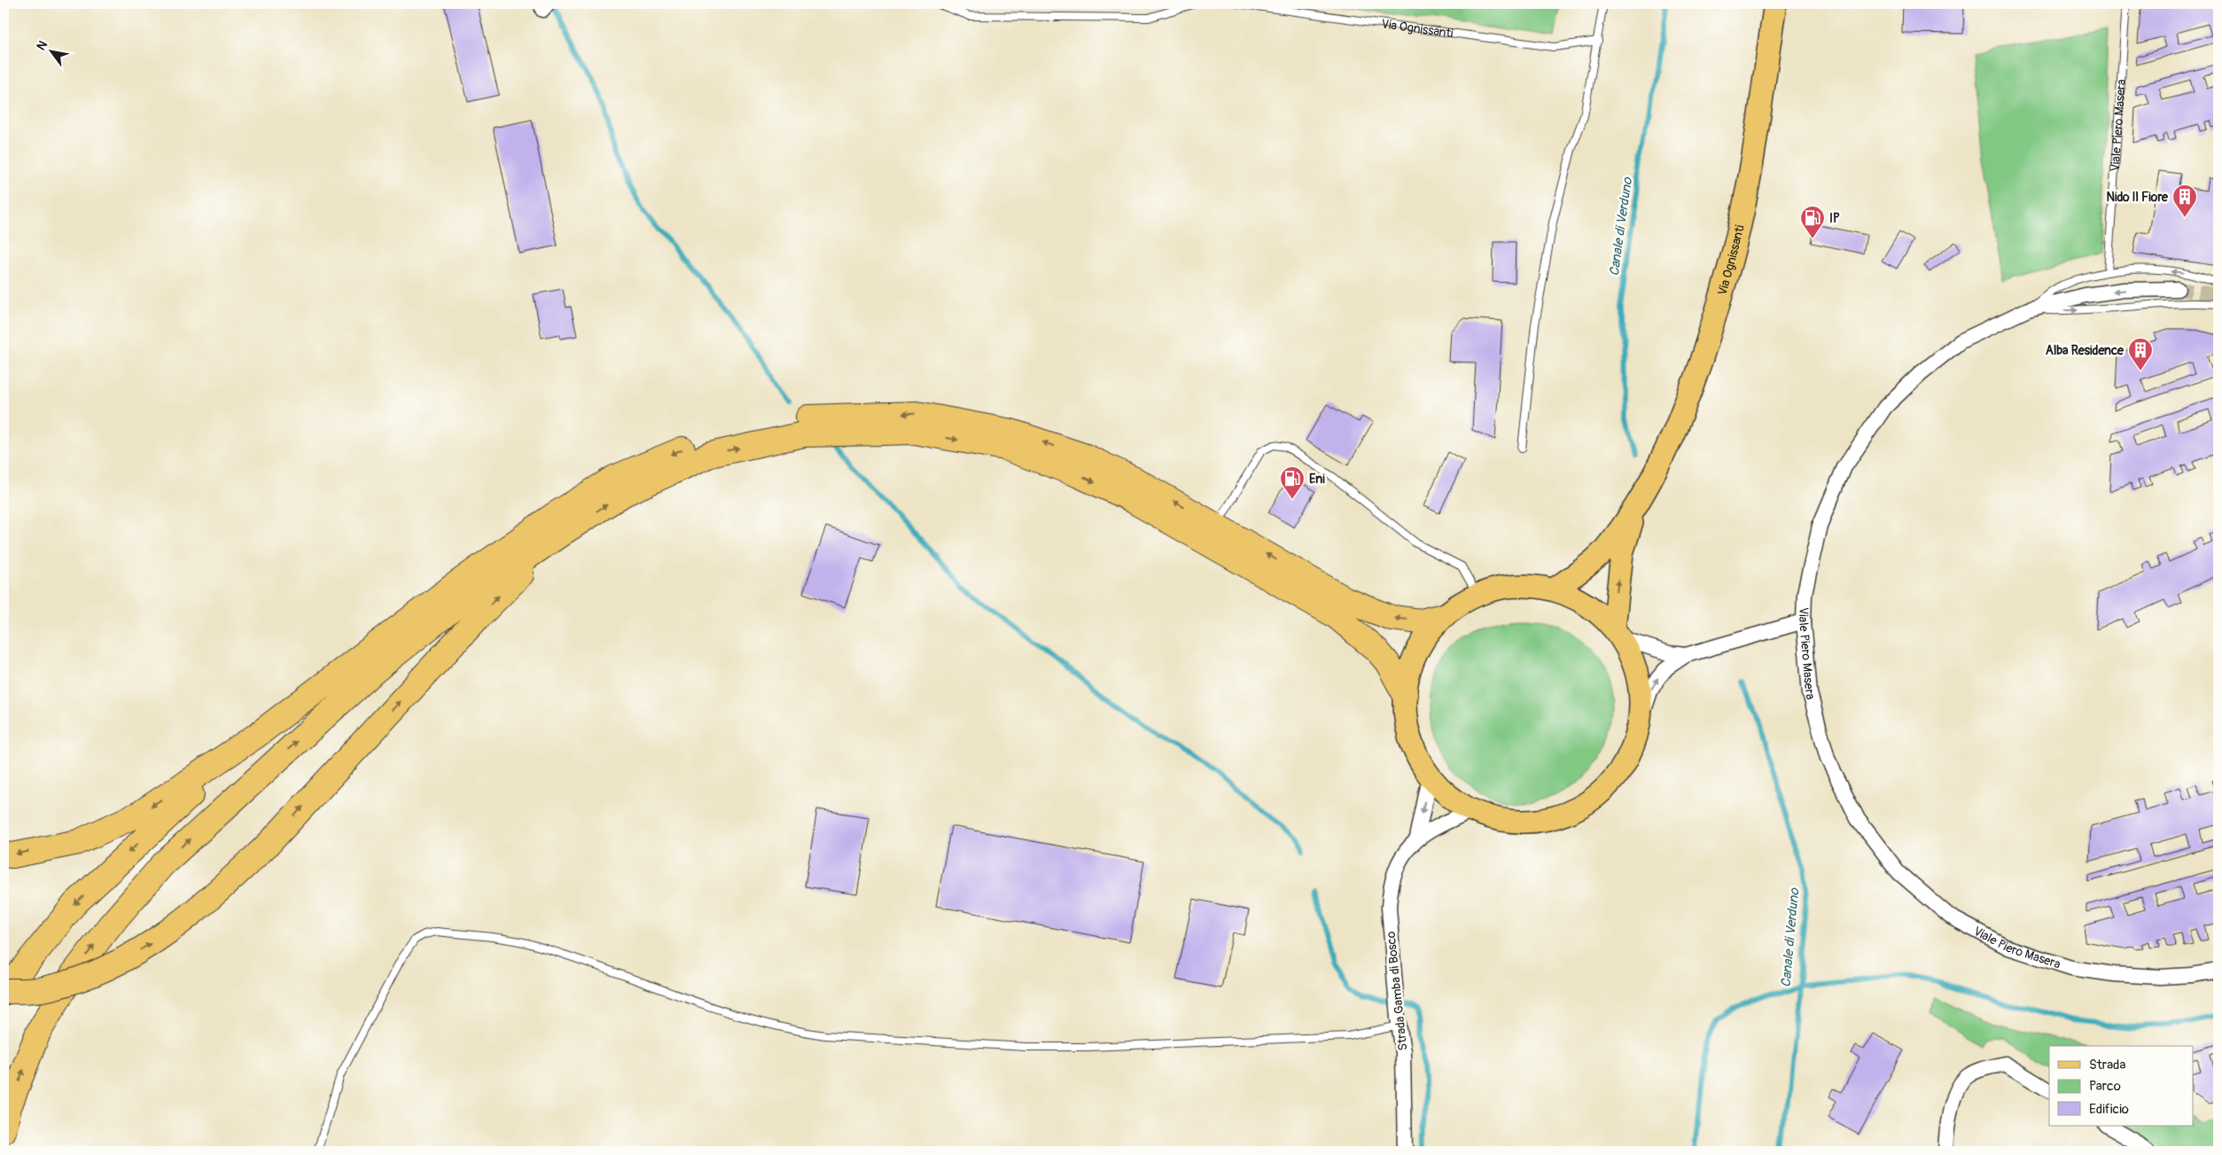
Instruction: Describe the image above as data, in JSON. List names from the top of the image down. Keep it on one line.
{"streets":{"main road":["Via Ognissanti"],"street":["Viale Piero Masera","Strada Gamba di Bosco"]},"water":["Canale di Verduno"],"places":{"building":["Nido Il Fiore","Alba Residence"],"fuel station":["IP","Eni"]},"legend":["Strada","Parco","Edificio"],"north":"top left"}
